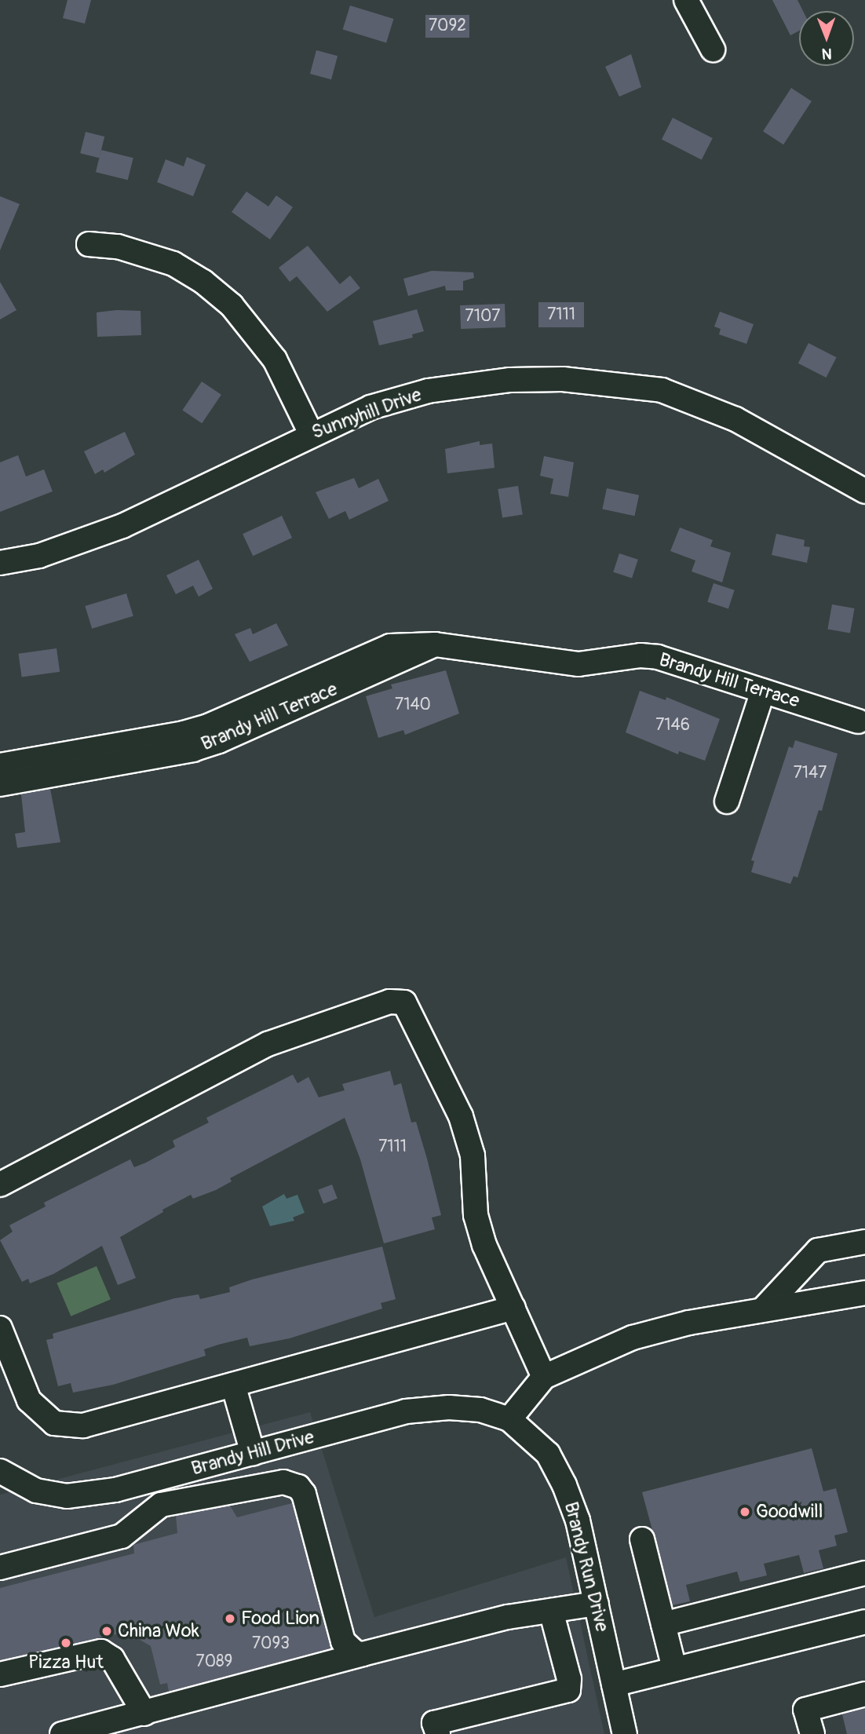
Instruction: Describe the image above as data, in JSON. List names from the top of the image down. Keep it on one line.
{"streets":{"street":["Sunnyhill Drive","Brandy Hill Terrace","Brandy Hill Drive","Brandy Run Drive"]},"crossings":[["Brandy Hill Drive","Brandy Run Drive"]],"places":["Goodwill","Food Lion","China Wok","Pizza Hut"],"house_numbers":["7092","7111","7107","7140","7146","7147","7111","7093","7089"],"north":"bottom"}
